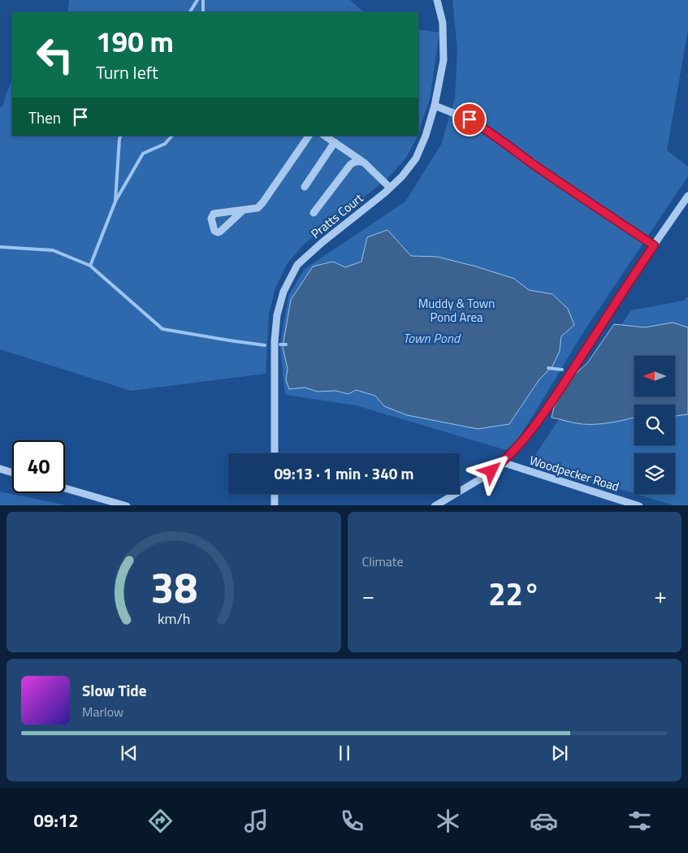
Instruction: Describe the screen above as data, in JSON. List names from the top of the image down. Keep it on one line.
{"streets":{"street":["Pratts Court","Woodpecker Road"]},"water":["Town Pond"],"parks":["Muddy & Town Pond Area"],"north":"left","page":{"turn":["190 m","Turn left"],"then":"Then","limit":"40","trip":"09:13 · 1 min · 340 m","tile":"Climate","heat":["−","22°","+"],"song":["Slow Tide","Marlow"],"tabs":"09:12","gauge":["38","km/h"]}}
